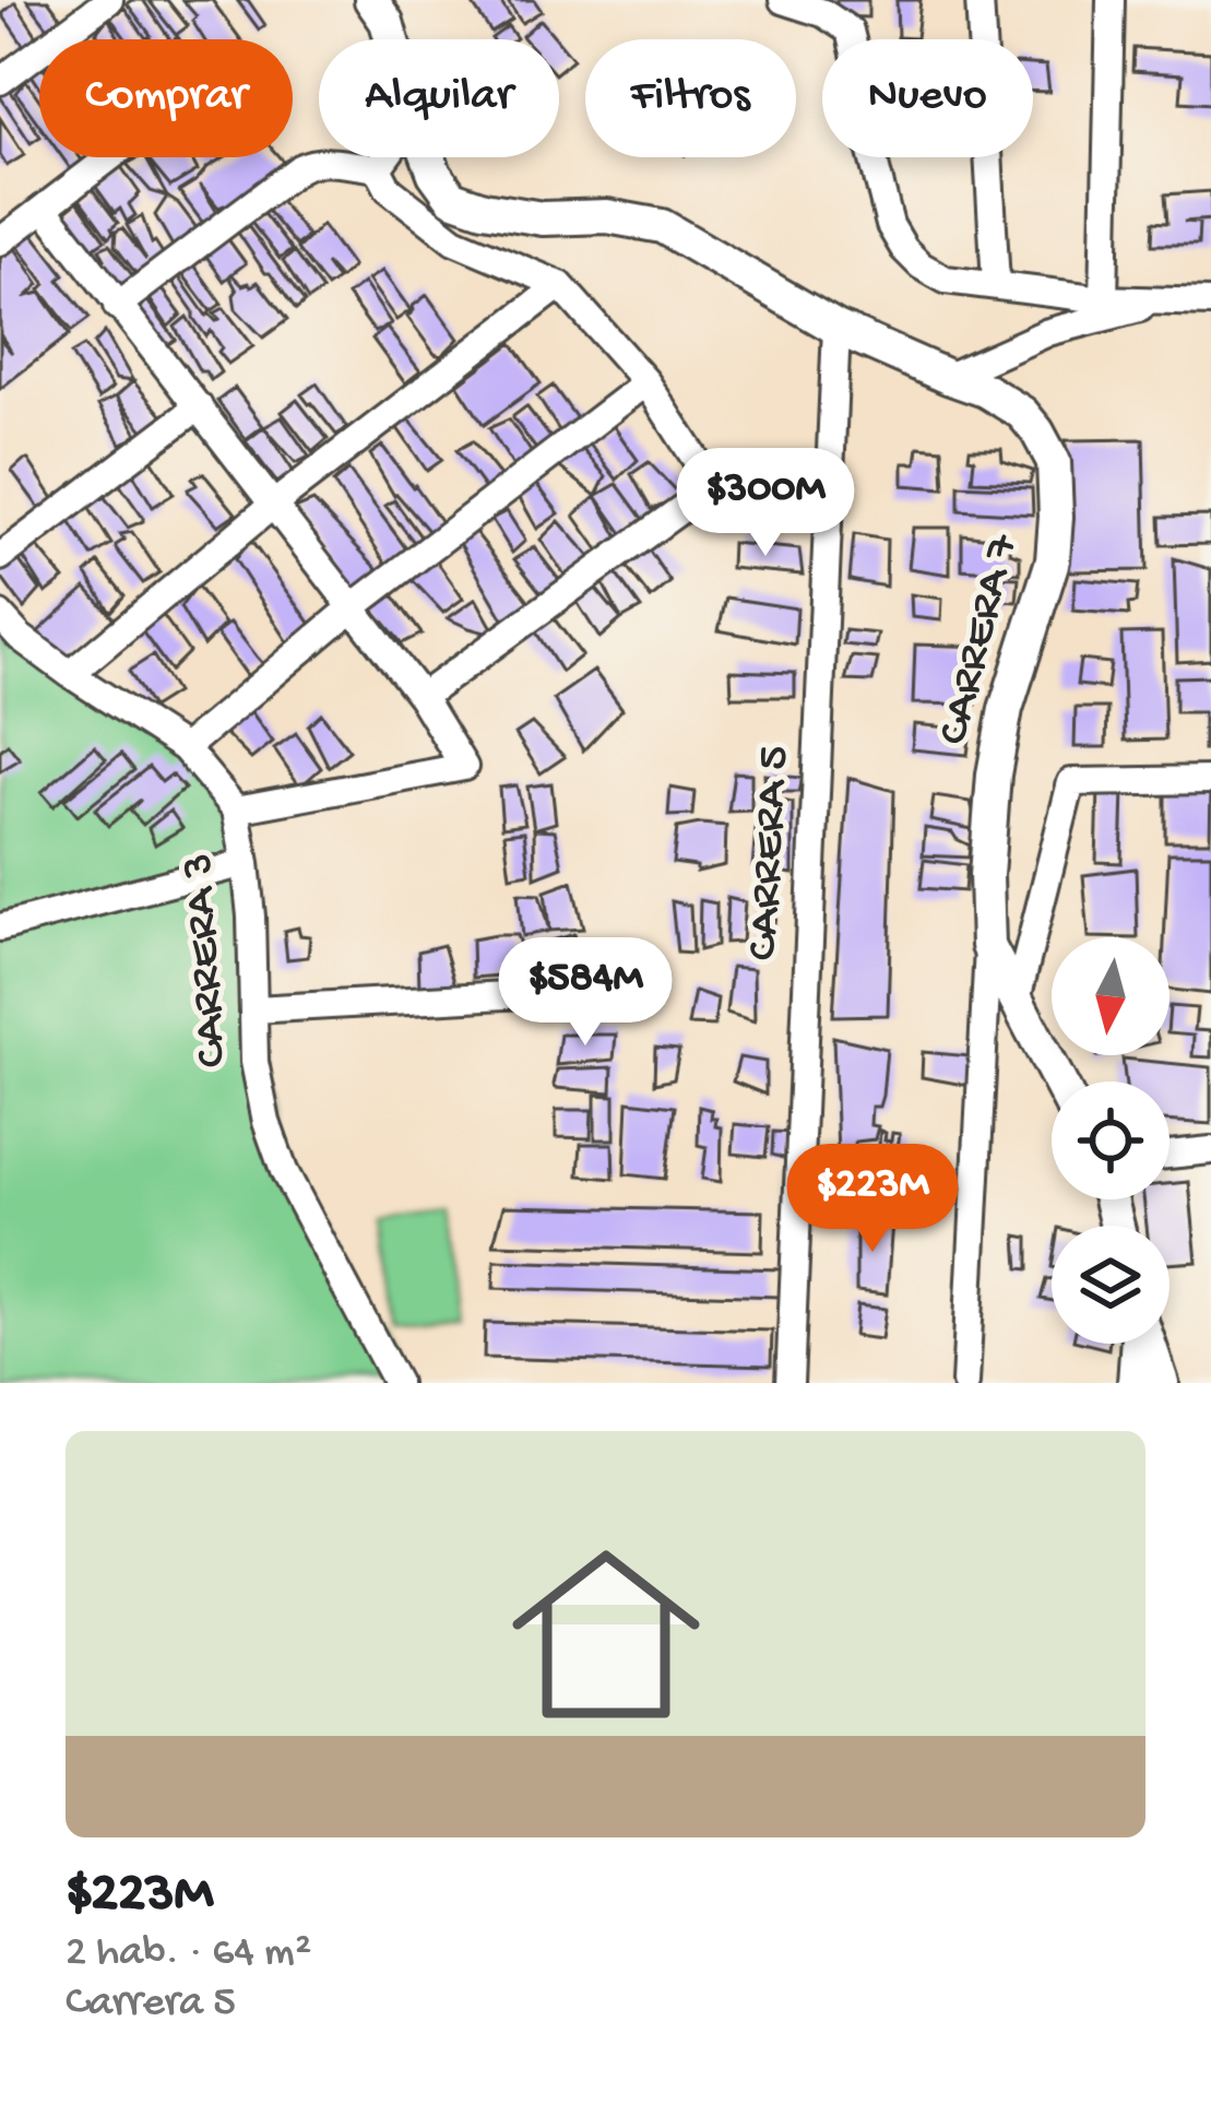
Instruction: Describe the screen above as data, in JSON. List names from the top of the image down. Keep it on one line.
{"streets":{"street":["CARRERA 7","CARRERA 5","CARRERA 3"]},"crossings":[["CARRERA 7","CARRERA 5"]],"north":"bottom","page":{"chip":["Comprar","Alquilar","Filtros","Nuevo"],"price":["$300M","$584M","$223M"],"list":[{"name":"$223M","note":"2 hab. · 64 m² · Carrera 5"}]}}
